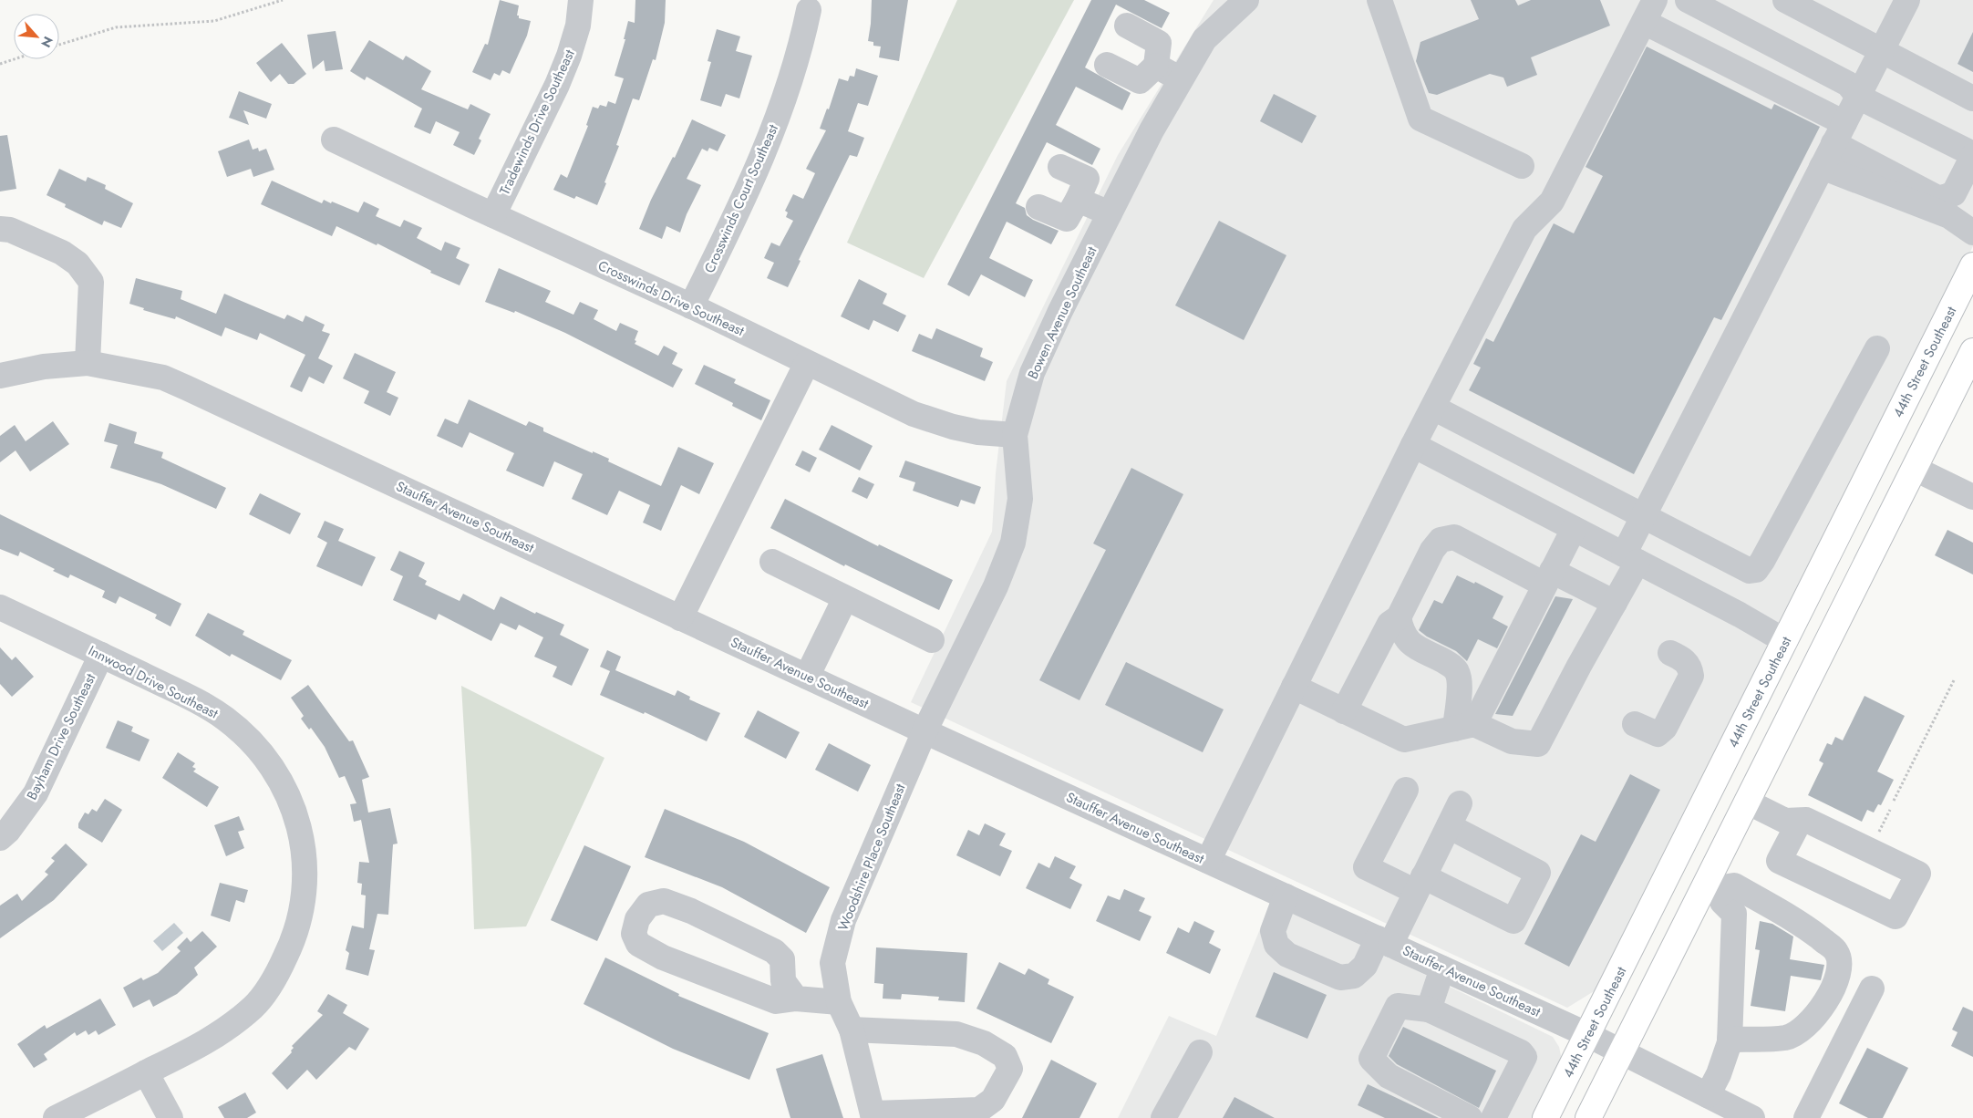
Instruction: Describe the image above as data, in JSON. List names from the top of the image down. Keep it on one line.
{"streets":{"main road":["44th Street Southeast"],"street":["Tradewinds Drive Southeast","Crosswinds Court Southeast","Crosswinds Drive Southeast","Bowen Avenue Southeast","Stauffer Avenue Southeast","Innwood Drive Southeast","Bayham Drive Southeast","Woodshire Place Southeast"]},"crossings":[["Tradewinds Drive Southeast","Crosswinds Drive Southeast"],["Crosswinds Court Southeast","Crosswinds Drive Southeast"],["Crosswinds Drive Southeast","Bowen Avenue Southeast"],["Bowen Avenue Southeast","Stauffer Avenue Southeast"],["Bowen Avenue Southeast","Woodshire Place Southeast"],["44th Street Southeast","Stauffer Avenue Southeast"],["Stauffer Avenue Southeast","Woodshire Place Southeast"],["Innwood Drive Southeast","Bayham Drive Southeast"]],"north":"bottom right"}
